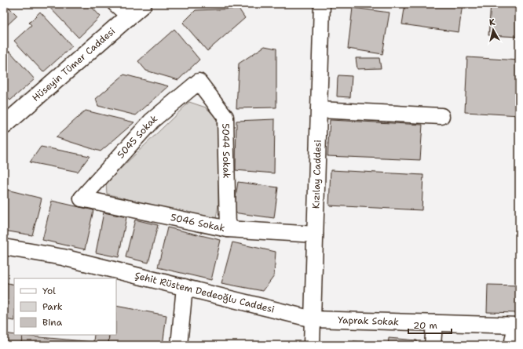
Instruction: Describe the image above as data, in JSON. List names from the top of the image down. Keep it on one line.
{"streets":{"main road":["Hüseyin Tümer Caddesi"],"street":["5045 Sokak","5044 Sokak","Kızılay Caddesi","5046 Sokak","Şehit Rüstem Dedeoğlu Caddesi","Yaprak Sokak"]},"crossings":[["5045 Sokak","5044 Sokak"],["5045 Sokak","5046 Sokak"],["5044 Sokak","5046 Sokak"],["Kızılay Caddesi","5046 Sokak"],["Kızılay Caddesi","Şehit Rüstem Dedeoğlu Caddesi"],["Kızılay Caddesi","Yaprak Sokak"],["Şehit Rüstem Dedeoğlu Caddesi","Yaprak Sokak"]],"legend":["Yol","Park","Bina"],"scale_bar":"20 m","north":"top"}
